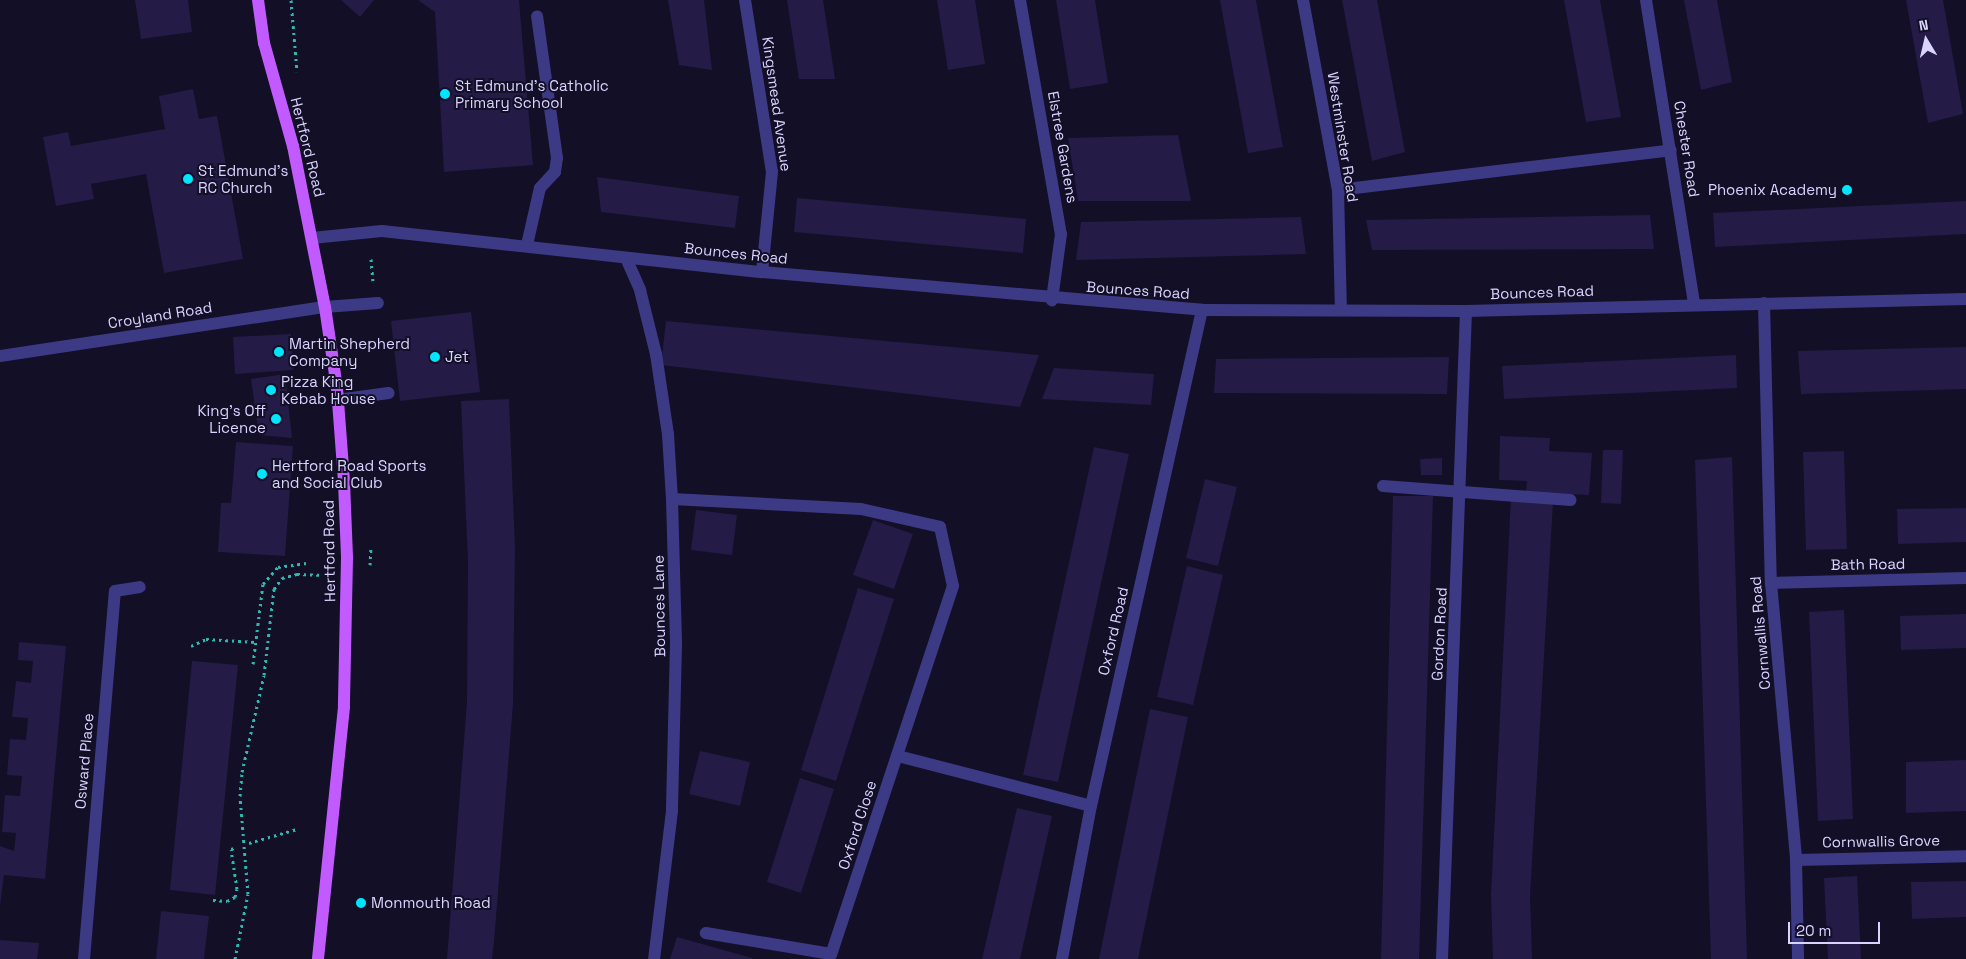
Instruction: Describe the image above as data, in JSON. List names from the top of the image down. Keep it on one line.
{"streets":{"main road":["Hertford Road"],"street":["Kingsmead Avenue","Westminster Road","Elstree Gardens","Chester Road","Bounces Road","Croyland Road","Bath Road","Bounces Lane","Oxford Road","Cornwallis Road","Gordon Road","Osward Place","Oxford Close","Cornwallis Grove"]},"crossings":[["Kingsmead Avenue","Bounces Road"],["Westminster Road","Bounces Road"],["Hertford Road","Bounces Road"],["Hertford Road","Croyland Road"],["Elstree Gardens","Bounces Road"],["Chester Road","Bounces Road"],["Bounces Road","Bounces Lane"],["Bounces Road","Oxford Road"],["Bounces Road","Cornwallis Road"],["Bounces Road","Gordon Road"],["Bath Road","Cornwallis Road"],["Bounces Lane","Oxford Close"],["Cornwallis Road","Cornwallis Grove"]],"places":["St Edmund's Catholic Primary School","St Edmund's RC Church","Phoenix Academy","Martin Shepherd Company","Jet","Pizza King Kebab House","King's Off Licence","Hertford Road Sports and Social Club","Monmouth Road"],"scale_bar":"20 m","north":"top"}
